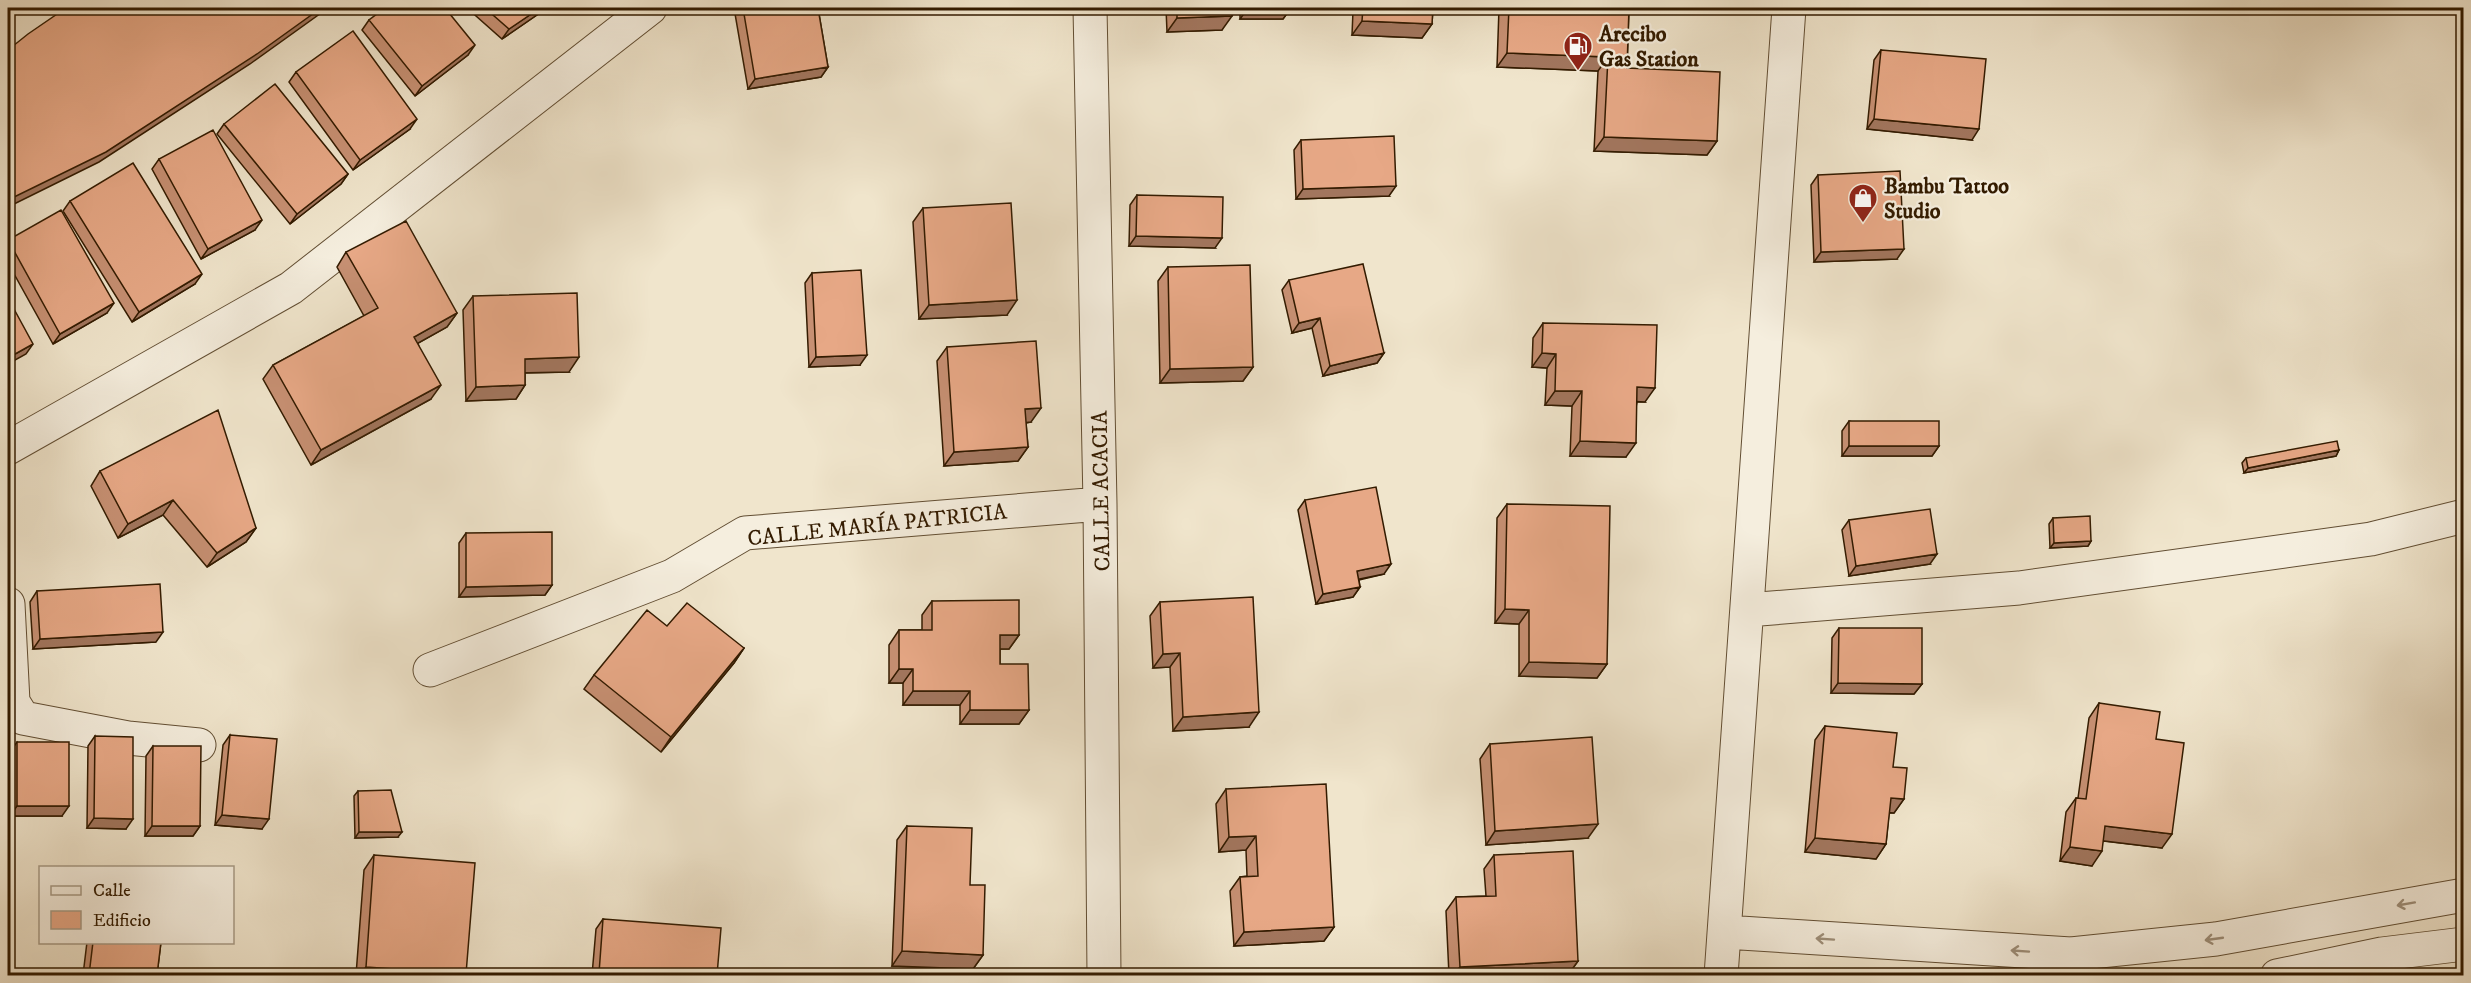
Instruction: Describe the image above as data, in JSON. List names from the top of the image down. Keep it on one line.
{"streets":{"street":["CALLE ACACIA","CALLE MARÍA PATRICIA"]},"crossings":[["CALLE ACACIA","CALLE MARÍA PATRICIA"]],"places":{"fuel station":["Arecibo Gas Station"],"shop":["Bambu Tattoo Studio"]},"legend":["Calle","Edificio"]}
